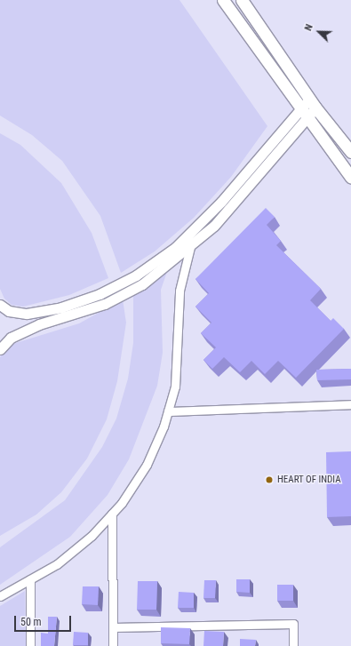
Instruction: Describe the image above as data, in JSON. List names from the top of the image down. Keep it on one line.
{"places":["HEART OF INDIA"],"scale_bar":"50 m","north":"top left"}
